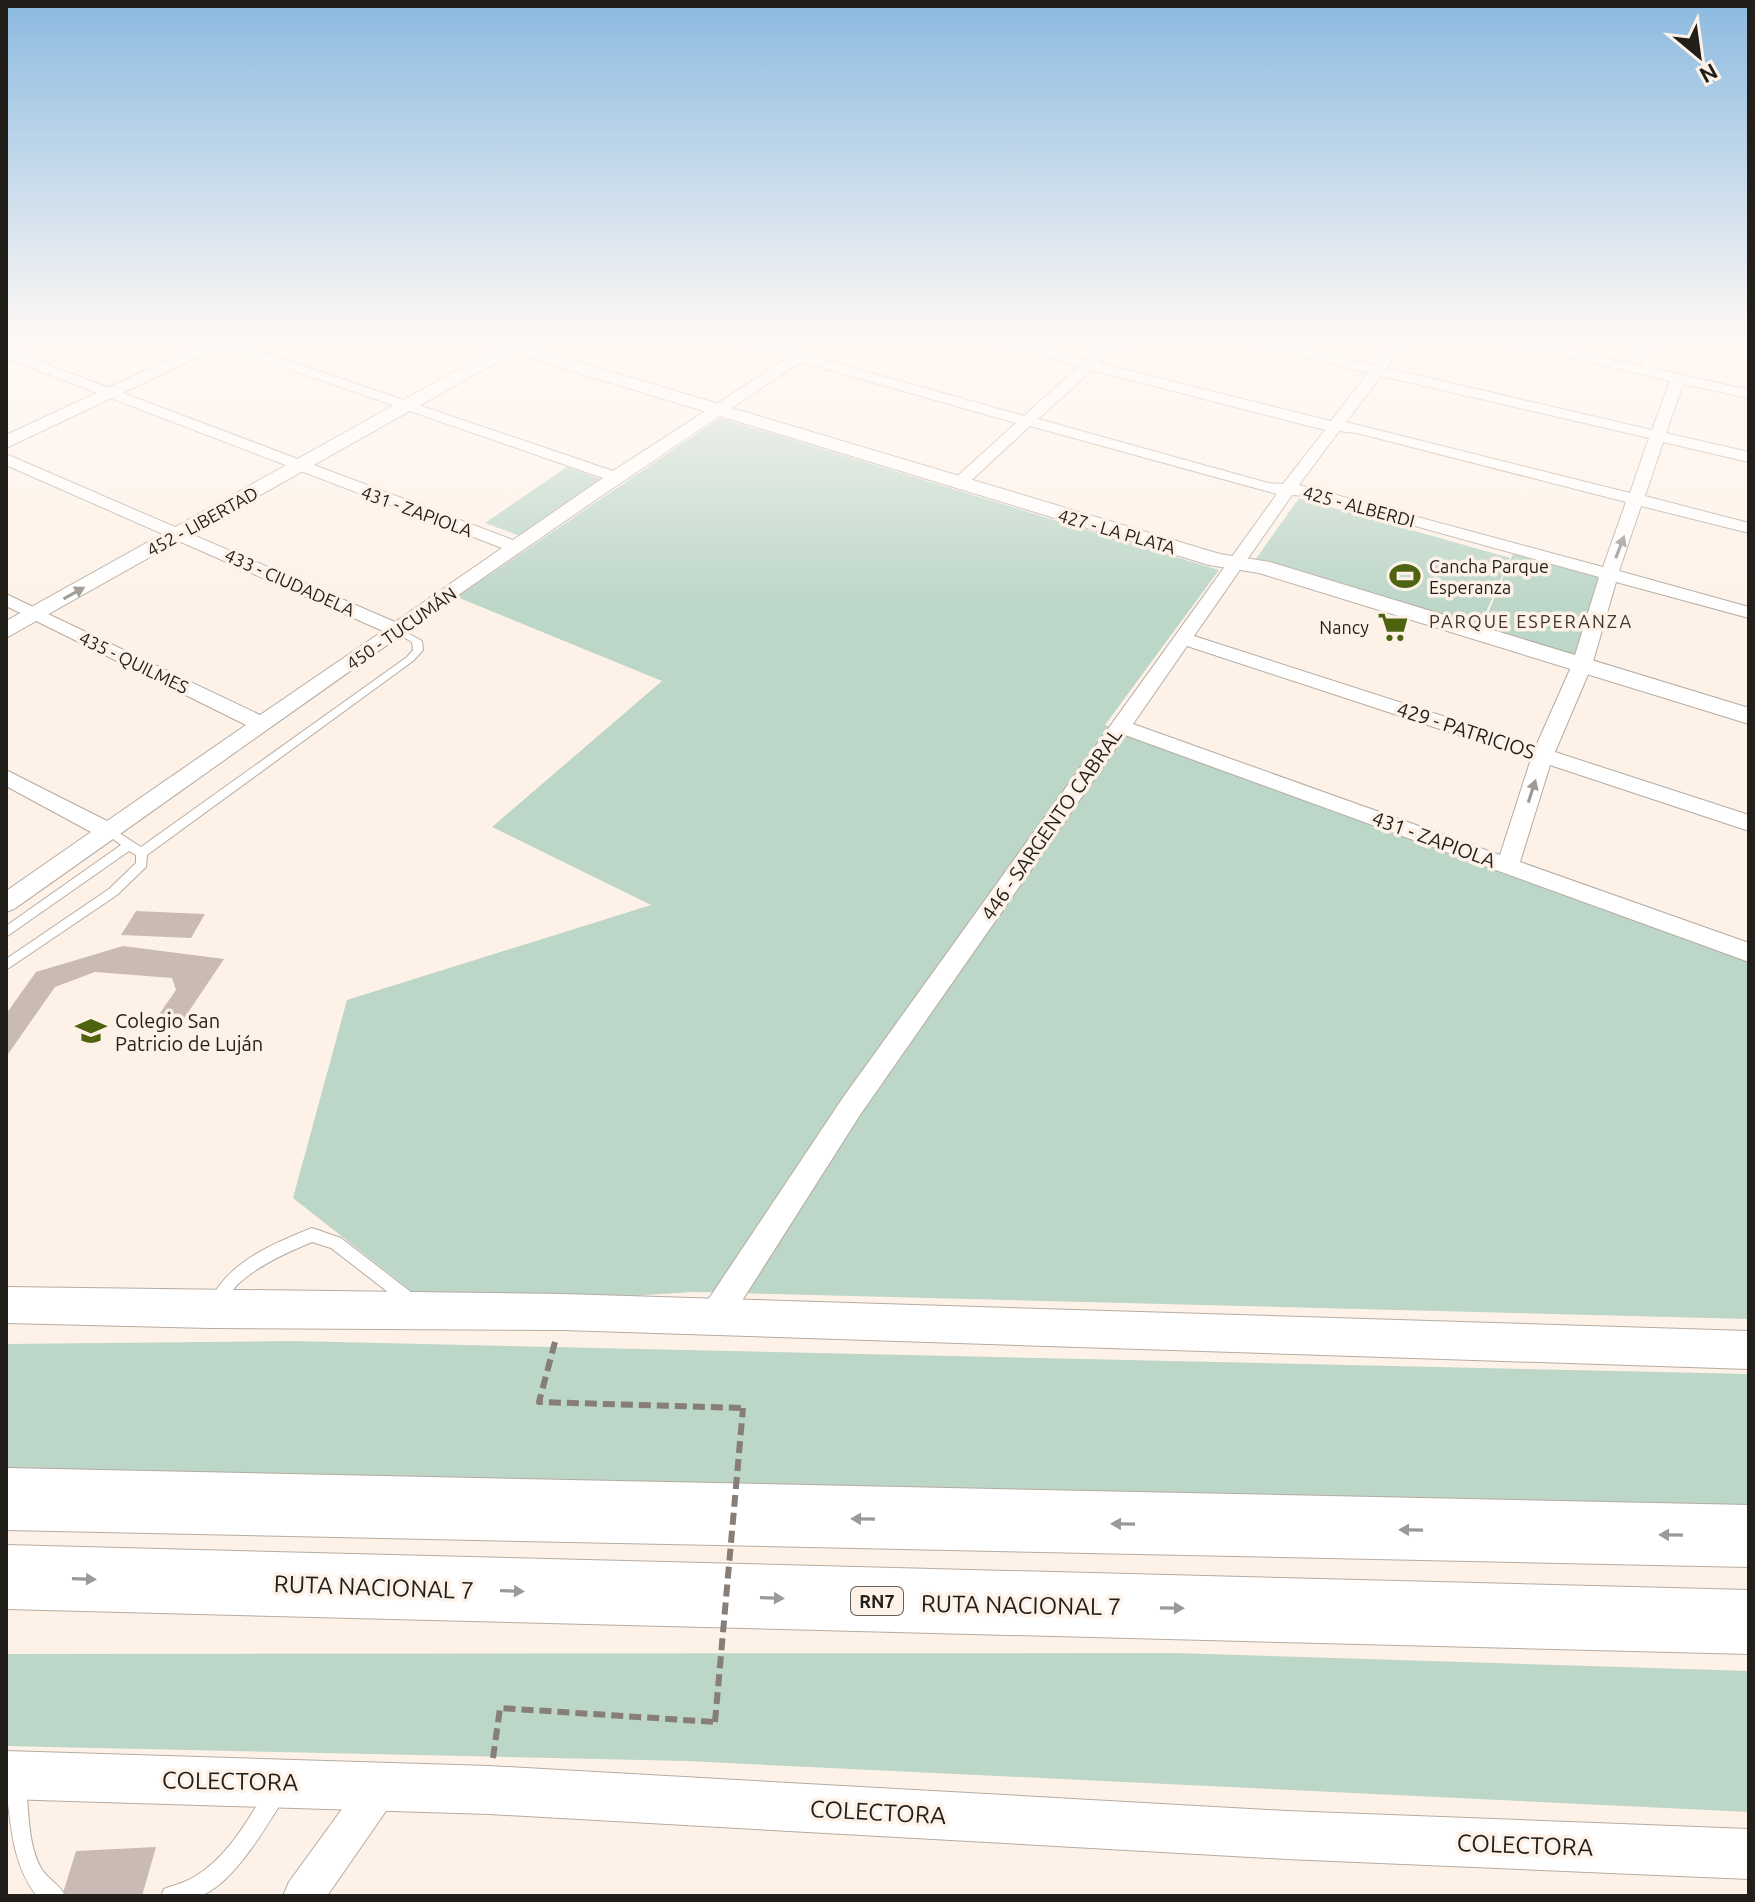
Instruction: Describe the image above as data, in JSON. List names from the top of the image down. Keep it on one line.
{"streets":{"highway":["RUTA NACIONAL 7","RN7"],"street":["425 - ALBERDI","431 - ZAPIOLA","452 - LIBERTAD","427 - LA PLATA","433 - CIUDADELA","450 - TUCUMÁN","435 - QUILMES","429 - PATRICIOS","446 - SARGENTO CABRAL","COLECTORA"]},"crossings":[["425 - ALBERDI","446 - SARGENTO CABRAL"],["431 - ZAPIOLA","452 - LIBERTAD"],["431 - ZAPIOLA","450 - TUCUMÁN"],["431 - ZAPIOLA","446 - SARGENTO CABRAL"],["452 - LIBERTAD","433 - CIUDADELA"],["452 - LIBERTAD","435 - QUILMES"],["427 - LA PLATA","446 - SARGENTO CABRAL"],["433 - CIUDADELA","450 - TUCUMÁN"],["450 - TUCUMÁN","435 - QUILMES"],["429 - PATRICIOS","446 - SARGENTO CABRAL"]],"one_way":["452 - LIBERTAD"],"districts":["PARQUE ESPERANZA"],"places":{"sports":["Cancha Parque Esperanza"],"supermarket":["Nancy"],"school or university":["Colegio San Patricio de Luján"]},"north":"bottom right"}
